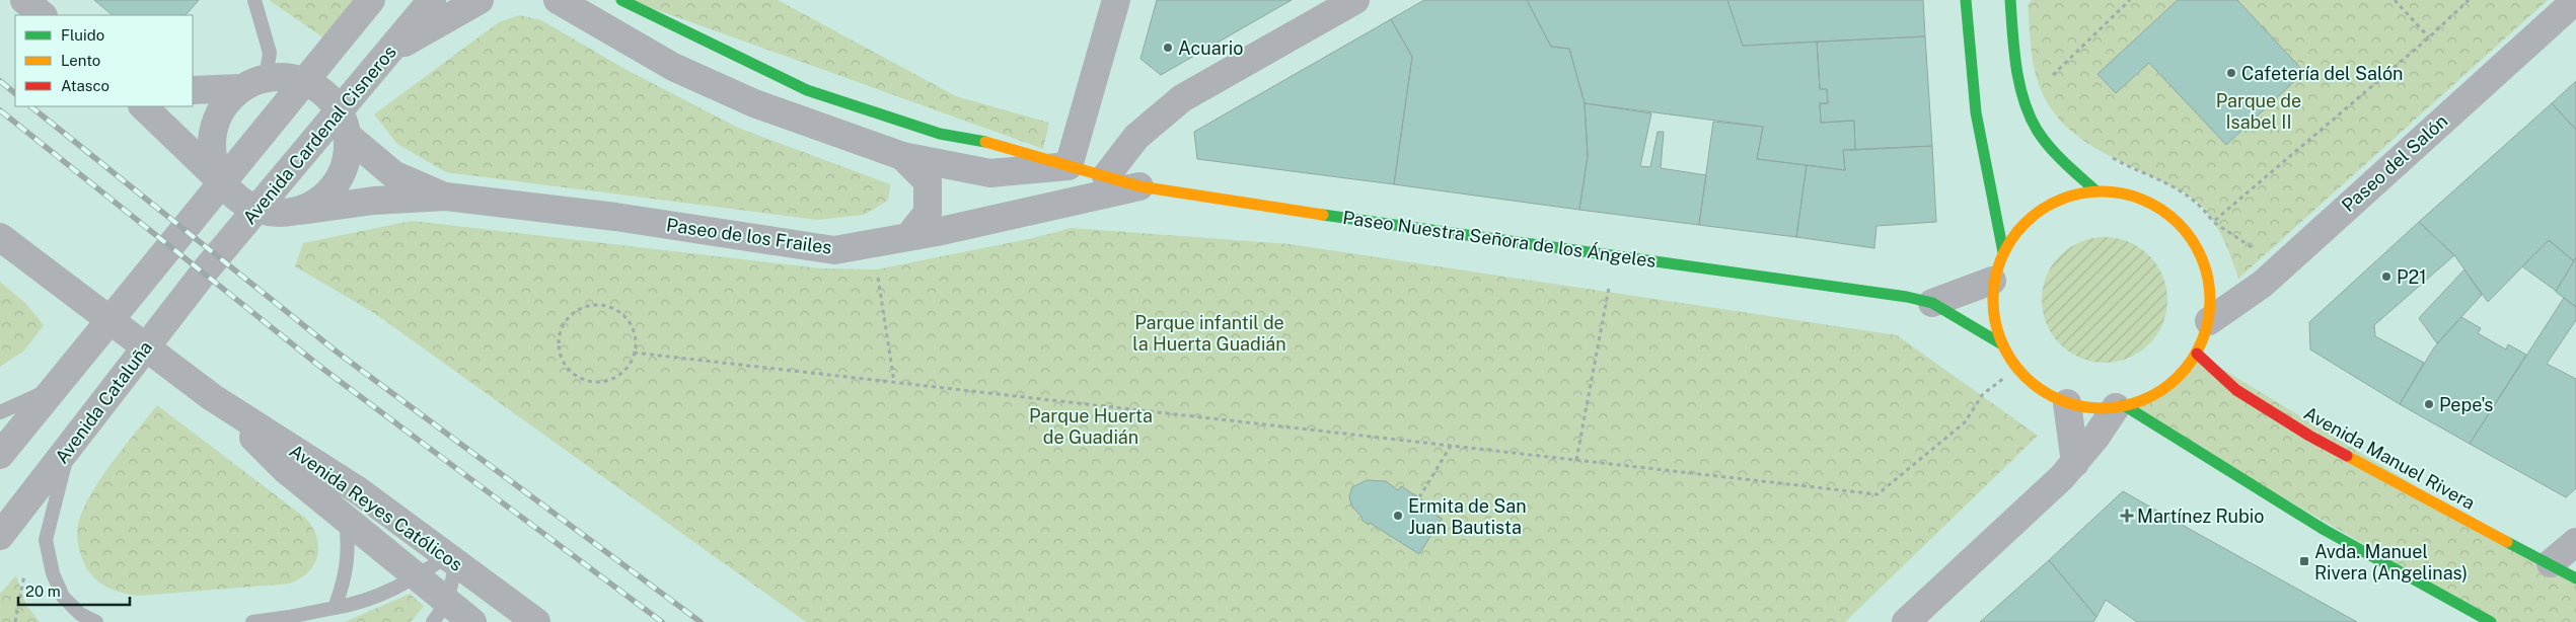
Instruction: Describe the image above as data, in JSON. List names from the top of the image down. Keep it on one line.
{"streets":{"main road":["Paseo Nuestra Señora de los Ángeles","Avenida Manuel Rivera"],"street":["Avenida Cardenal Cisneros","Paseo del Salón","Paseo de los Frailes","Avenida Cataluña","Avenida Reyes Católicos"]},"crossings":[["Avenida Cardenal Cisneros","Avenida Cataluña"],["Paseo de los Frailes","Paseo Nuestra Señora de los Ángeles"]],"parks":["Parque de Isabel II","Parque infantil de la Huerta Guadián","Parque Huerta de Guadián"],"places":{"other":["Acuario","Cafetería del Salón","P21","Pepe's","Ermita de San Juan Bautista"],"health":["Martínez Rubio"],"transit":["Avda. Manuel Rivera (Angelinas)"]},"legend":["Fluido","Lento","Atasco"],"scale_bar":"20 m"}
